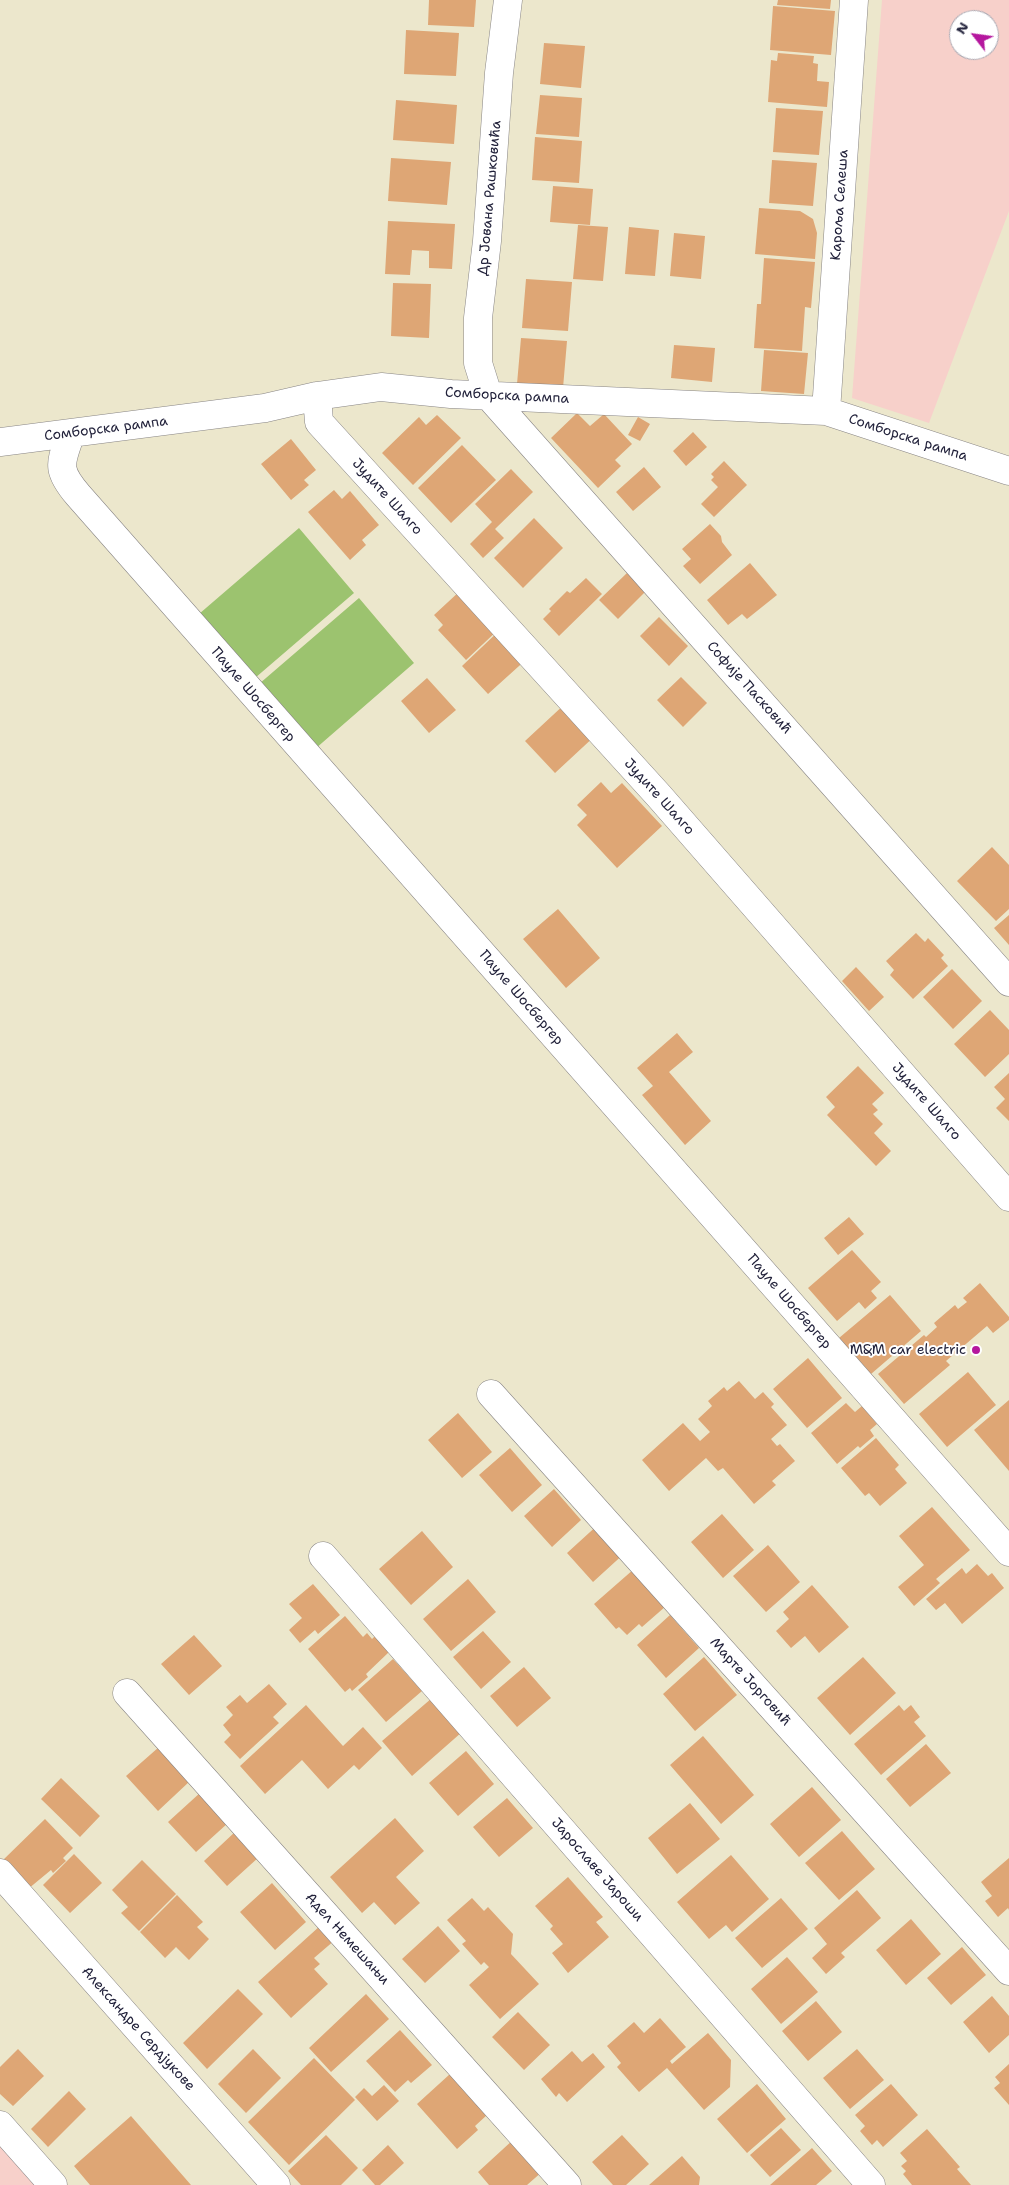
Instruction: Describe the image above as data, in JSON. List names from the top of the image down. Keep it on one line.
{"streets":{"street":["Др Јована Рашковића","Кароља Селеша","Сомборска рампа","Јудите Шалго","Софије Пасковић","Пауле Шосбергер","Марте Јорговић","Јарославе Јароши","Адел Немешањи","Александре Сердјукове"]},"crossings":[["Др Јована Рашковића","Сомборска рампа"],["Др Јована Рашковића","Софије Пасковић"],["Кароља Селеша","Сомборска рампа"],["Сомборска рампа","Јудите Шалго"],["Сомборска рампа","Софије Пасковић"],["Сомборска рампа","Пауле Шосбергер"]],"places":["M&M car electric"],"north":"top left"}
